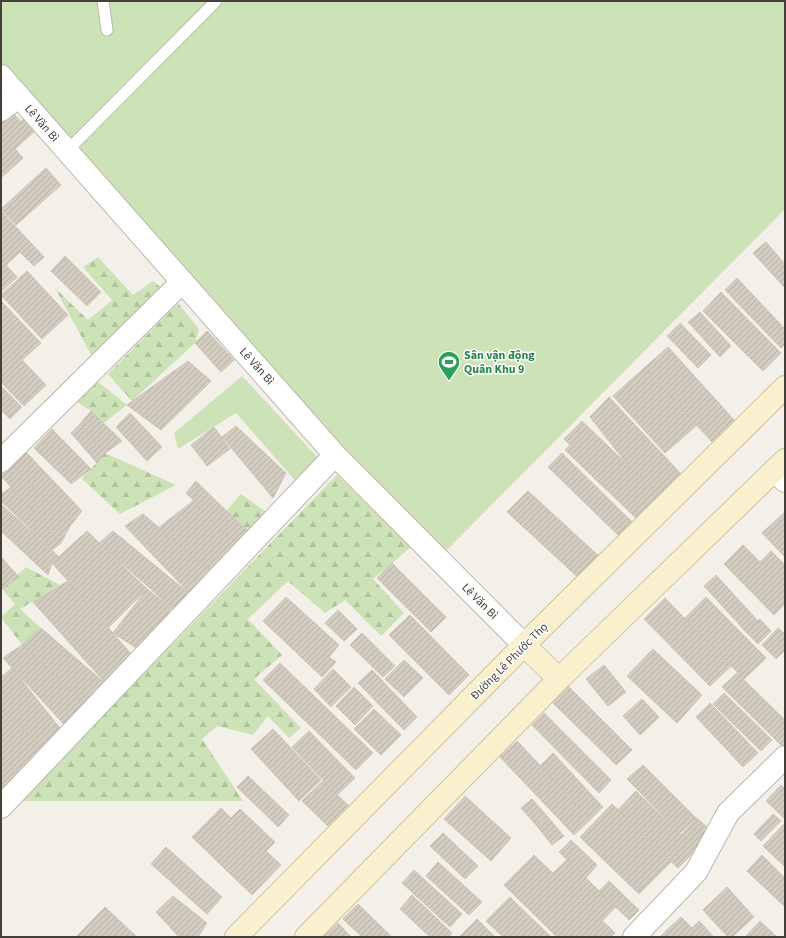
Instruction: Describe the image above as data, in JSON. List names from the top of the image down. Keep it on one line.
{"streets":{"street":["Lê Văn Bì","Đường Lê Phước Thọ"]},"crossings":[["Lê Văn Bì","Đường Lê Phước Thọ"]],"places":{"sports":["Sân vận động Quân Khu 9"]}}
